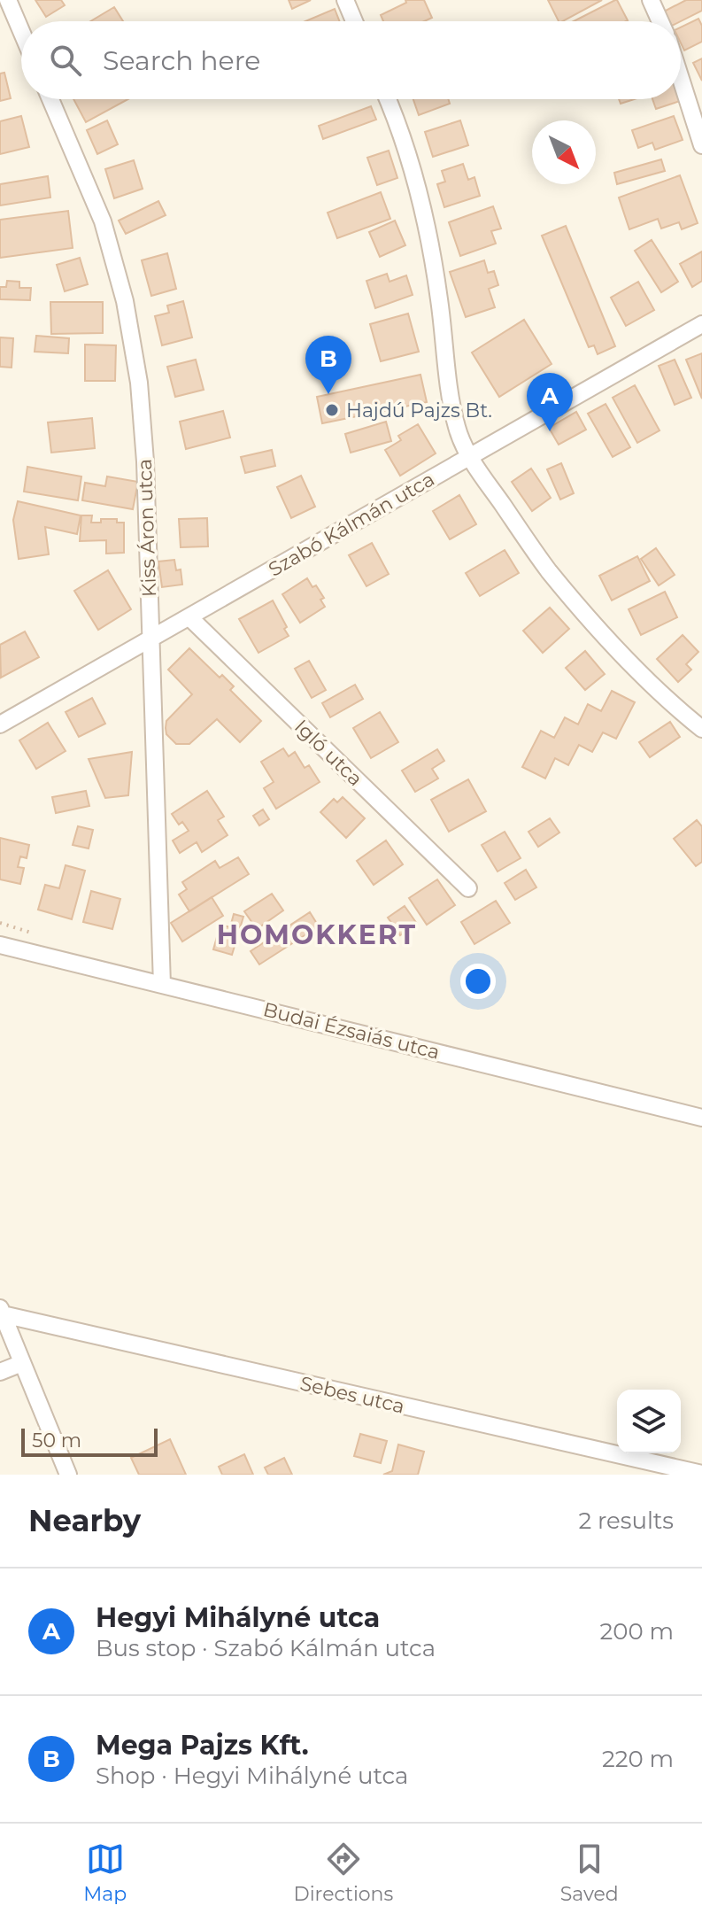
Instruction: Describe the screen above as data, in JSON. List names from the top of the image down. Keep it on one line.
{"streets":{"street":["Szabó Kálmán utca","Kiss Áron utca","Igló utca","Budai Ézsaiás utca","Sebes utca"]},"crossings":[["Szabó Kálmán utca","Kiss Áron utca"],["Szabó Kálmán utca","Igló utca"],["Kiss Áron utca","Budai Ézsaiás utca"]],"districts":["HOMOKKERT"],"places":["Hajdú Pajzs Bt."],"scale_bar":"50 m","north":"bottom right","page":{"search":"Search here","pins":["B","A"],"scale":"50 m","heading":["Nearby","2 results"],"list":[{"mark":"A","name":"Hegyi Mihályné utca","note":"Bus stop · Szabó Kálmán utca","value":"200 m"},{"mark":"B","name":"Mega Pajzs Kft.","note":"Shop · Hegyi Mihályné utca","value":"220 m"}],"nav":["Map","Directions","Saved"]}}
